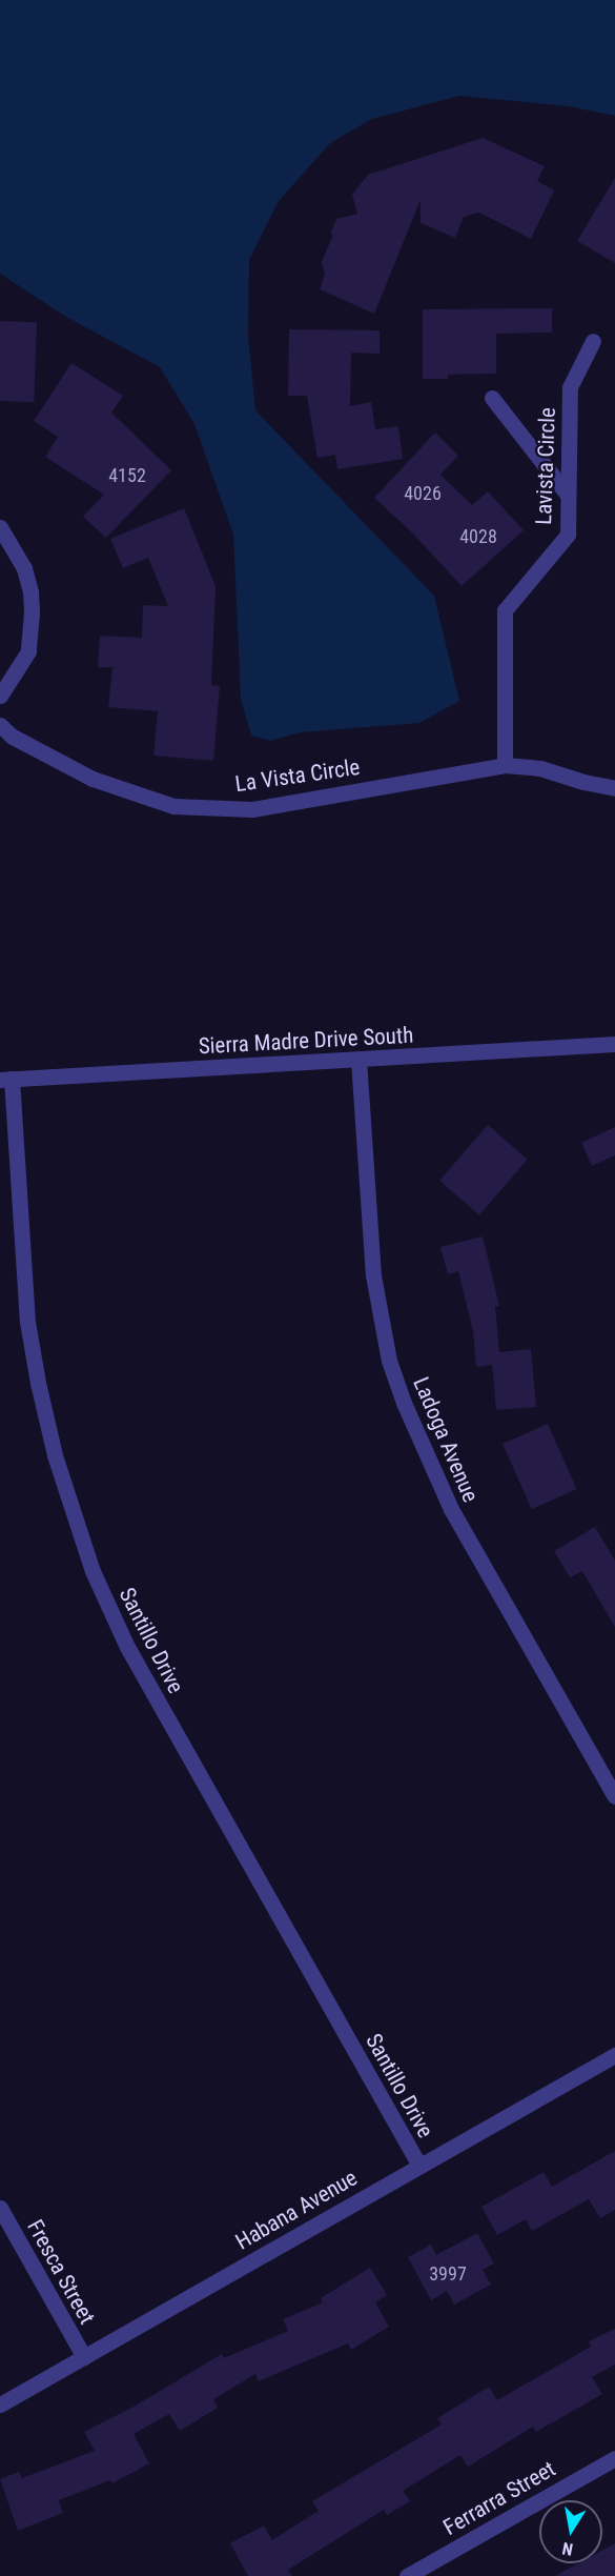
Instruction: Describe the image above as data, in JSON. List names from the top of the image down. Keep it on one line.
{"streets":{"street":["Lavista Circle","La Vista Circle","Sierra Madre Drive South","Ladoga Avenue","Santillo Drive","Habana Avenue","Fresca Street","Ferrarra Street"]},"crossings":[["Lavista Circle","La Vista Circle"],["Sierra Madre Drive South","Ladoga Avenue"],["Sierra Madre Drive South","Santillo Drive"],["Santillo Drive","Habana Avenue"],["Habana Avenue","Fresca Street"]],"house_numbers":["4152","4026","4028","3997"],"north":"bottom"}
